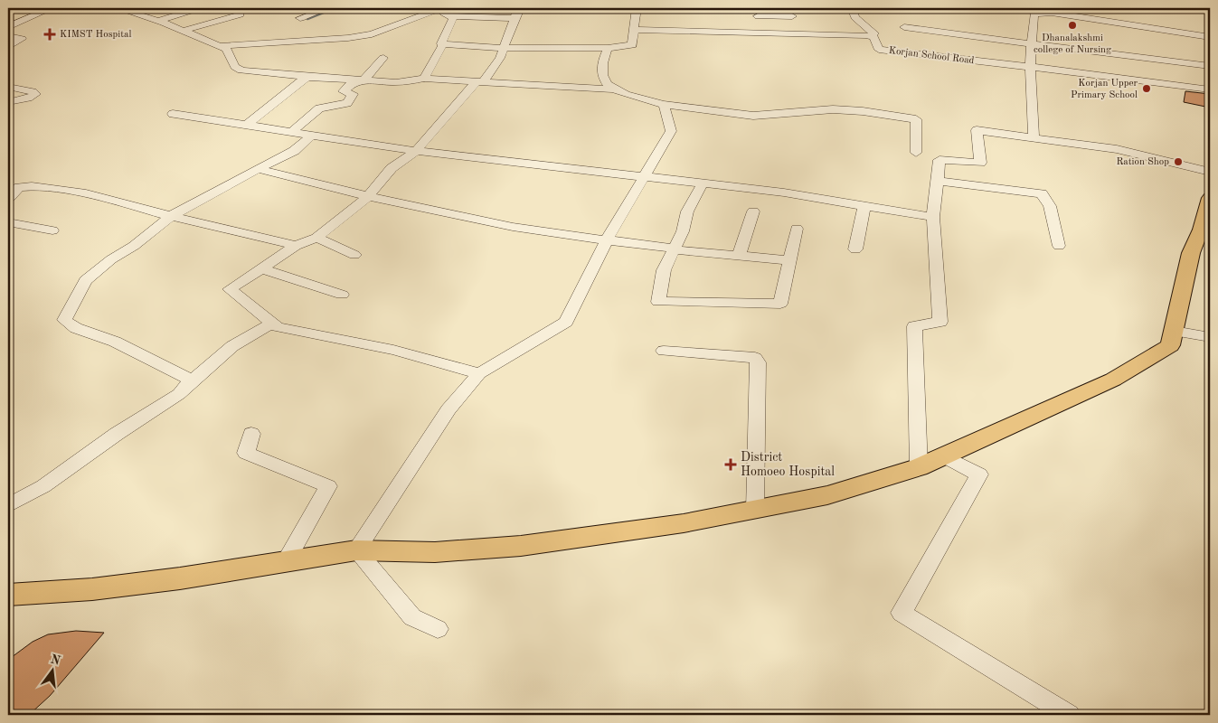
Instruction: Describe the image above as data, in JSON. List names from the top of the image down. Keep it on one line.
{"streets":{"street":["Korjan School Road"]},"places":{"other":["Dhanalakshmi college of Nursing","Korjan Upper Primary School","Ration Shop"],"health":["KIMST Hospital","District Homoeo Hospital"]},"north":"top"}
